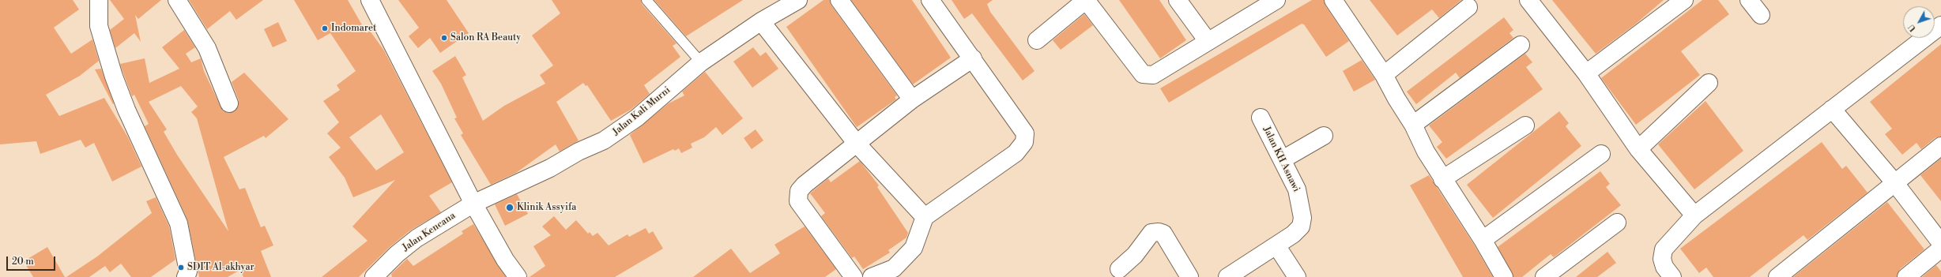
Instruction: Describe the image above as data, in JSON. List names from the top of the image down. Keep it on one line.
{"streets":{"street":["Jalan Kali Murni","Jalan KH Asnawi","Jalan Kencana"]},"crossings":[["Jalan Kali Murni","Jalan Kencana"]],"places":["Indomaret","Salon RA Beauty","Klinik Assyifa","SDIT Al-akhyar"],"scale_bar":"20 m","north":"bottom left"}
